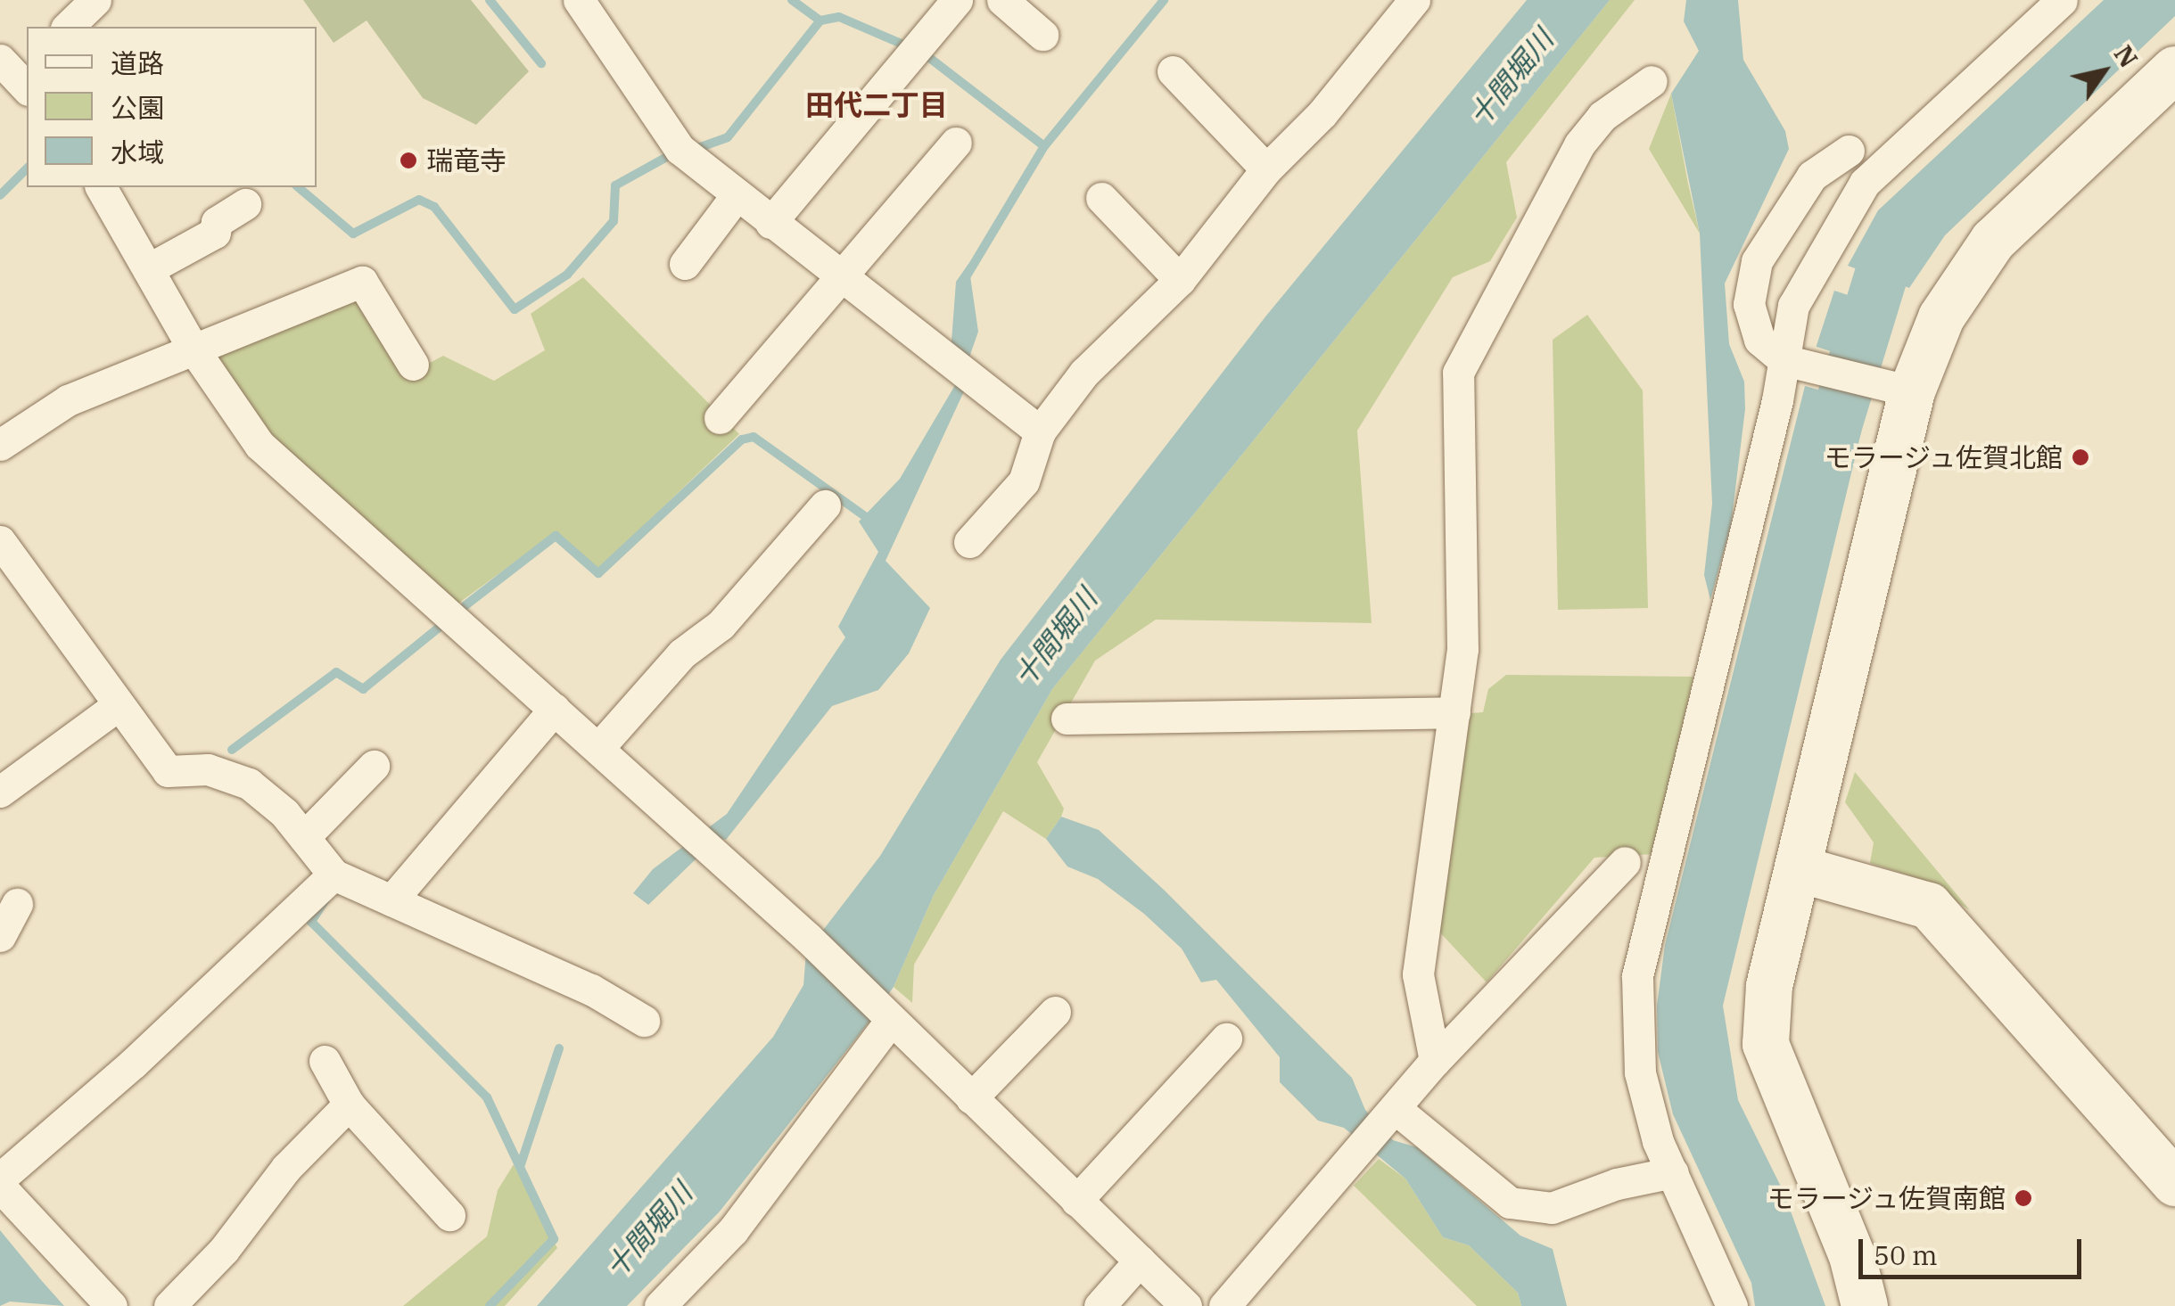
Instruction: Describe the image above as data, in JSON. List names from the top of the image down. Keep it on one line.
{"districts":["田代二丁目"],"water":["十間堀川"],"places":["瑞竜寺","モラージュ佐賀北館","モラージュ佐賀南館"],"legend":["道路","公園","水域"],"scale_bar":"50 m","north":"top right"}
